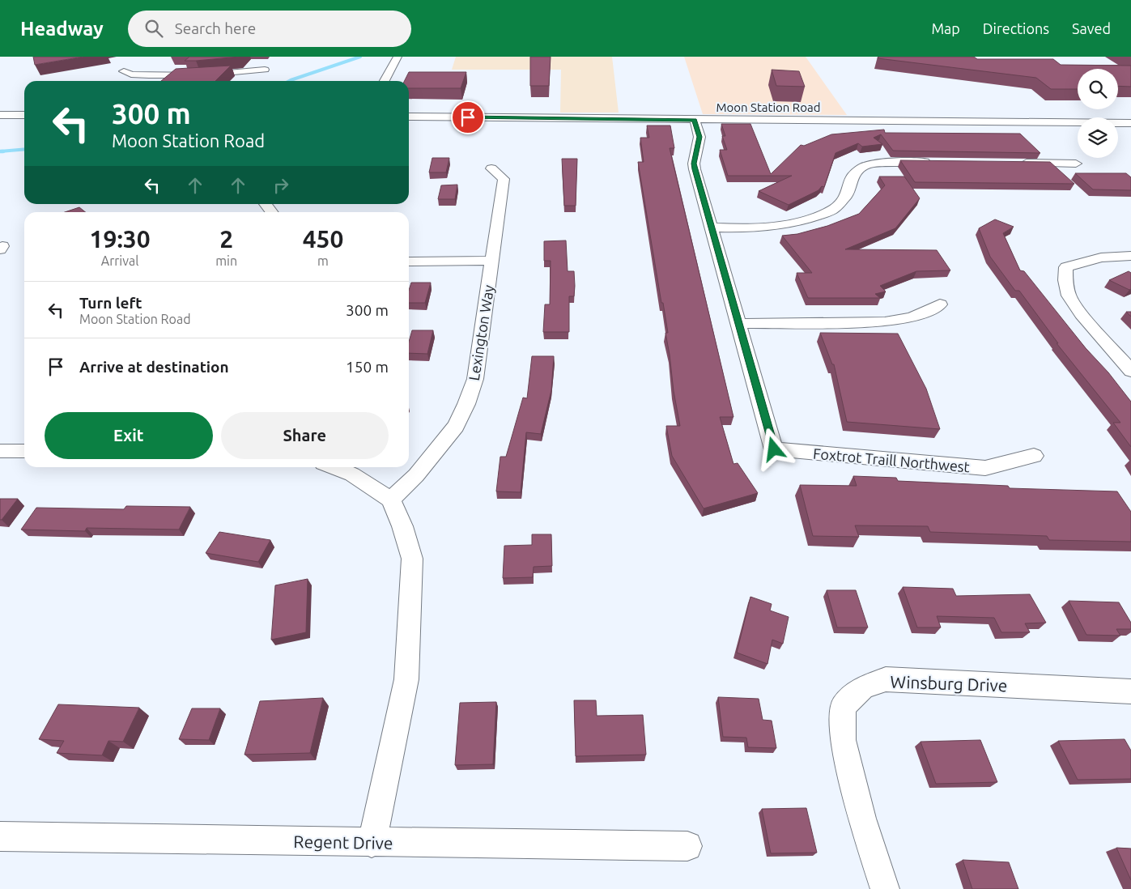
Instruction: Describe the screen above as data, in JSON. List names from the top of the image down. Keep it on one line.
{"streets":{"street":["Moon Station Road","Lexington Way","Foxtrot Traill Northwest","Winsburg Drive","Regent Drive"]},"crossings":[["Moon Station Road","Foxtrot Traill Northwest"]],"page":{"header":"Headway","search":"Search here","nav":["Map","Directions","Saved"],"turn":["300 m","Moon Station Road"],"eta":["19:30","Arrival","2","min","450","m"],"list":[{"name":"Turn left","note":"Moon Station Road","value":"300 m"},{"name":"Arrive at destination","value":"150 m"}],"buttons":["Exit","Share"]}}
